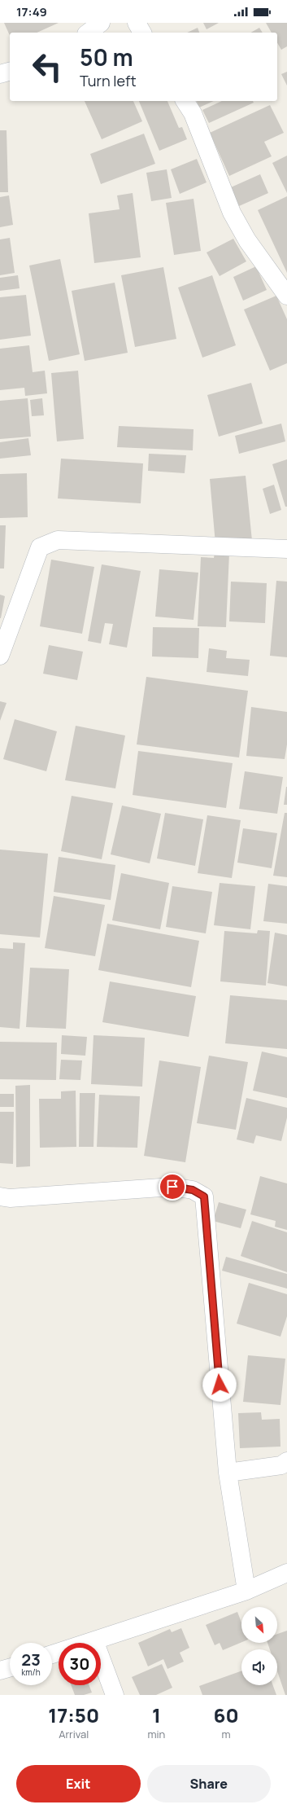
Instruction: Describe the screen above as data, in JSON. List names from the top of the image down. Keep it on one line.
{"north":"bottom right","page":{"status":"17:49","turn":["50 m","Turn left"],"speed":"23 km/h","limit":"30","eta":["17:50","Arrival","1","min","60","m"],"buttons":["Exit","Share"]}}
